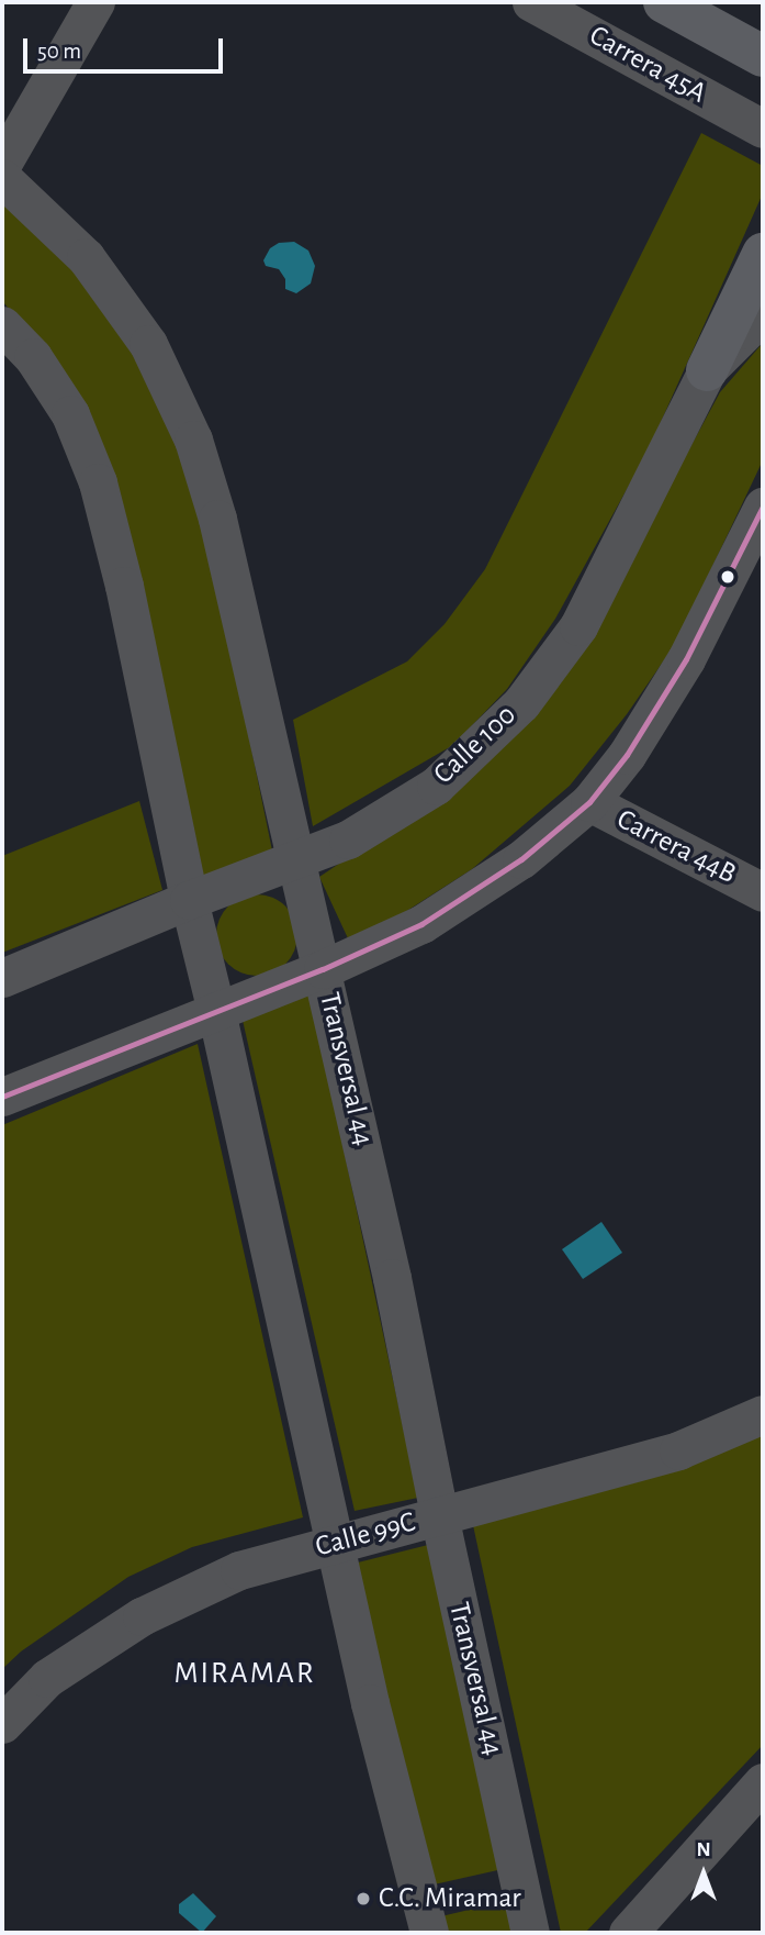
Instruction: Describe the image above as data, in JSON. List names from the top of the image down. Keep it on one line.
{"streets":{"street":["Carrera 45A","Calle 100","Carrera 44B","Transversal 44","Calle 99C"]},"crossings":[["Calle 100","Transversal 44"],["Transversal 44","Calle 99C"]],"districts":["MIRAMAR"],"places":["C.C. Miramar"],"scale_bar":"50 m","north":"top"}
